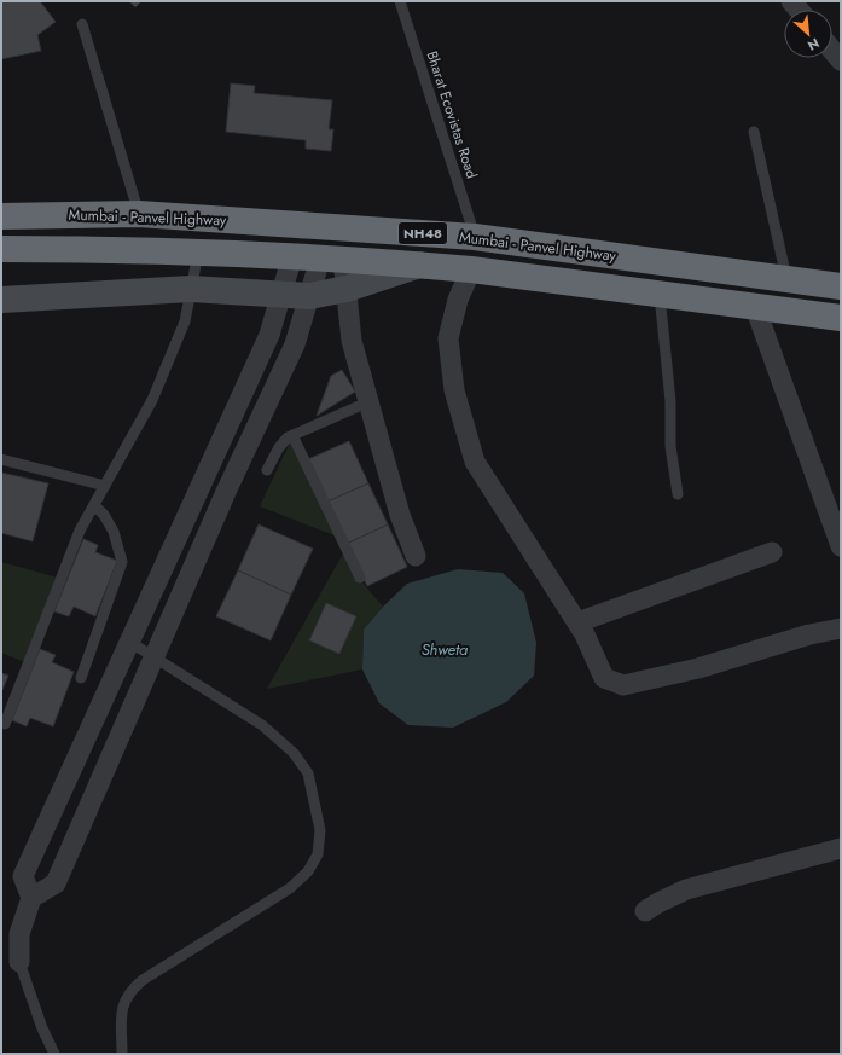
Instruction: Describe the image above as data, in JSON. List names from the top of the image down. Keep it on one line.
{"streets":{"highway":["Mumbai - Panvel Highway","NH48"],"lane":["Bharat Ecovistas Road"]},"crossings":[["Bharat Ecovistas Road","Mumbai - Panvel Highway"]],"water":["Shweta"],"north":"bottom right"}
